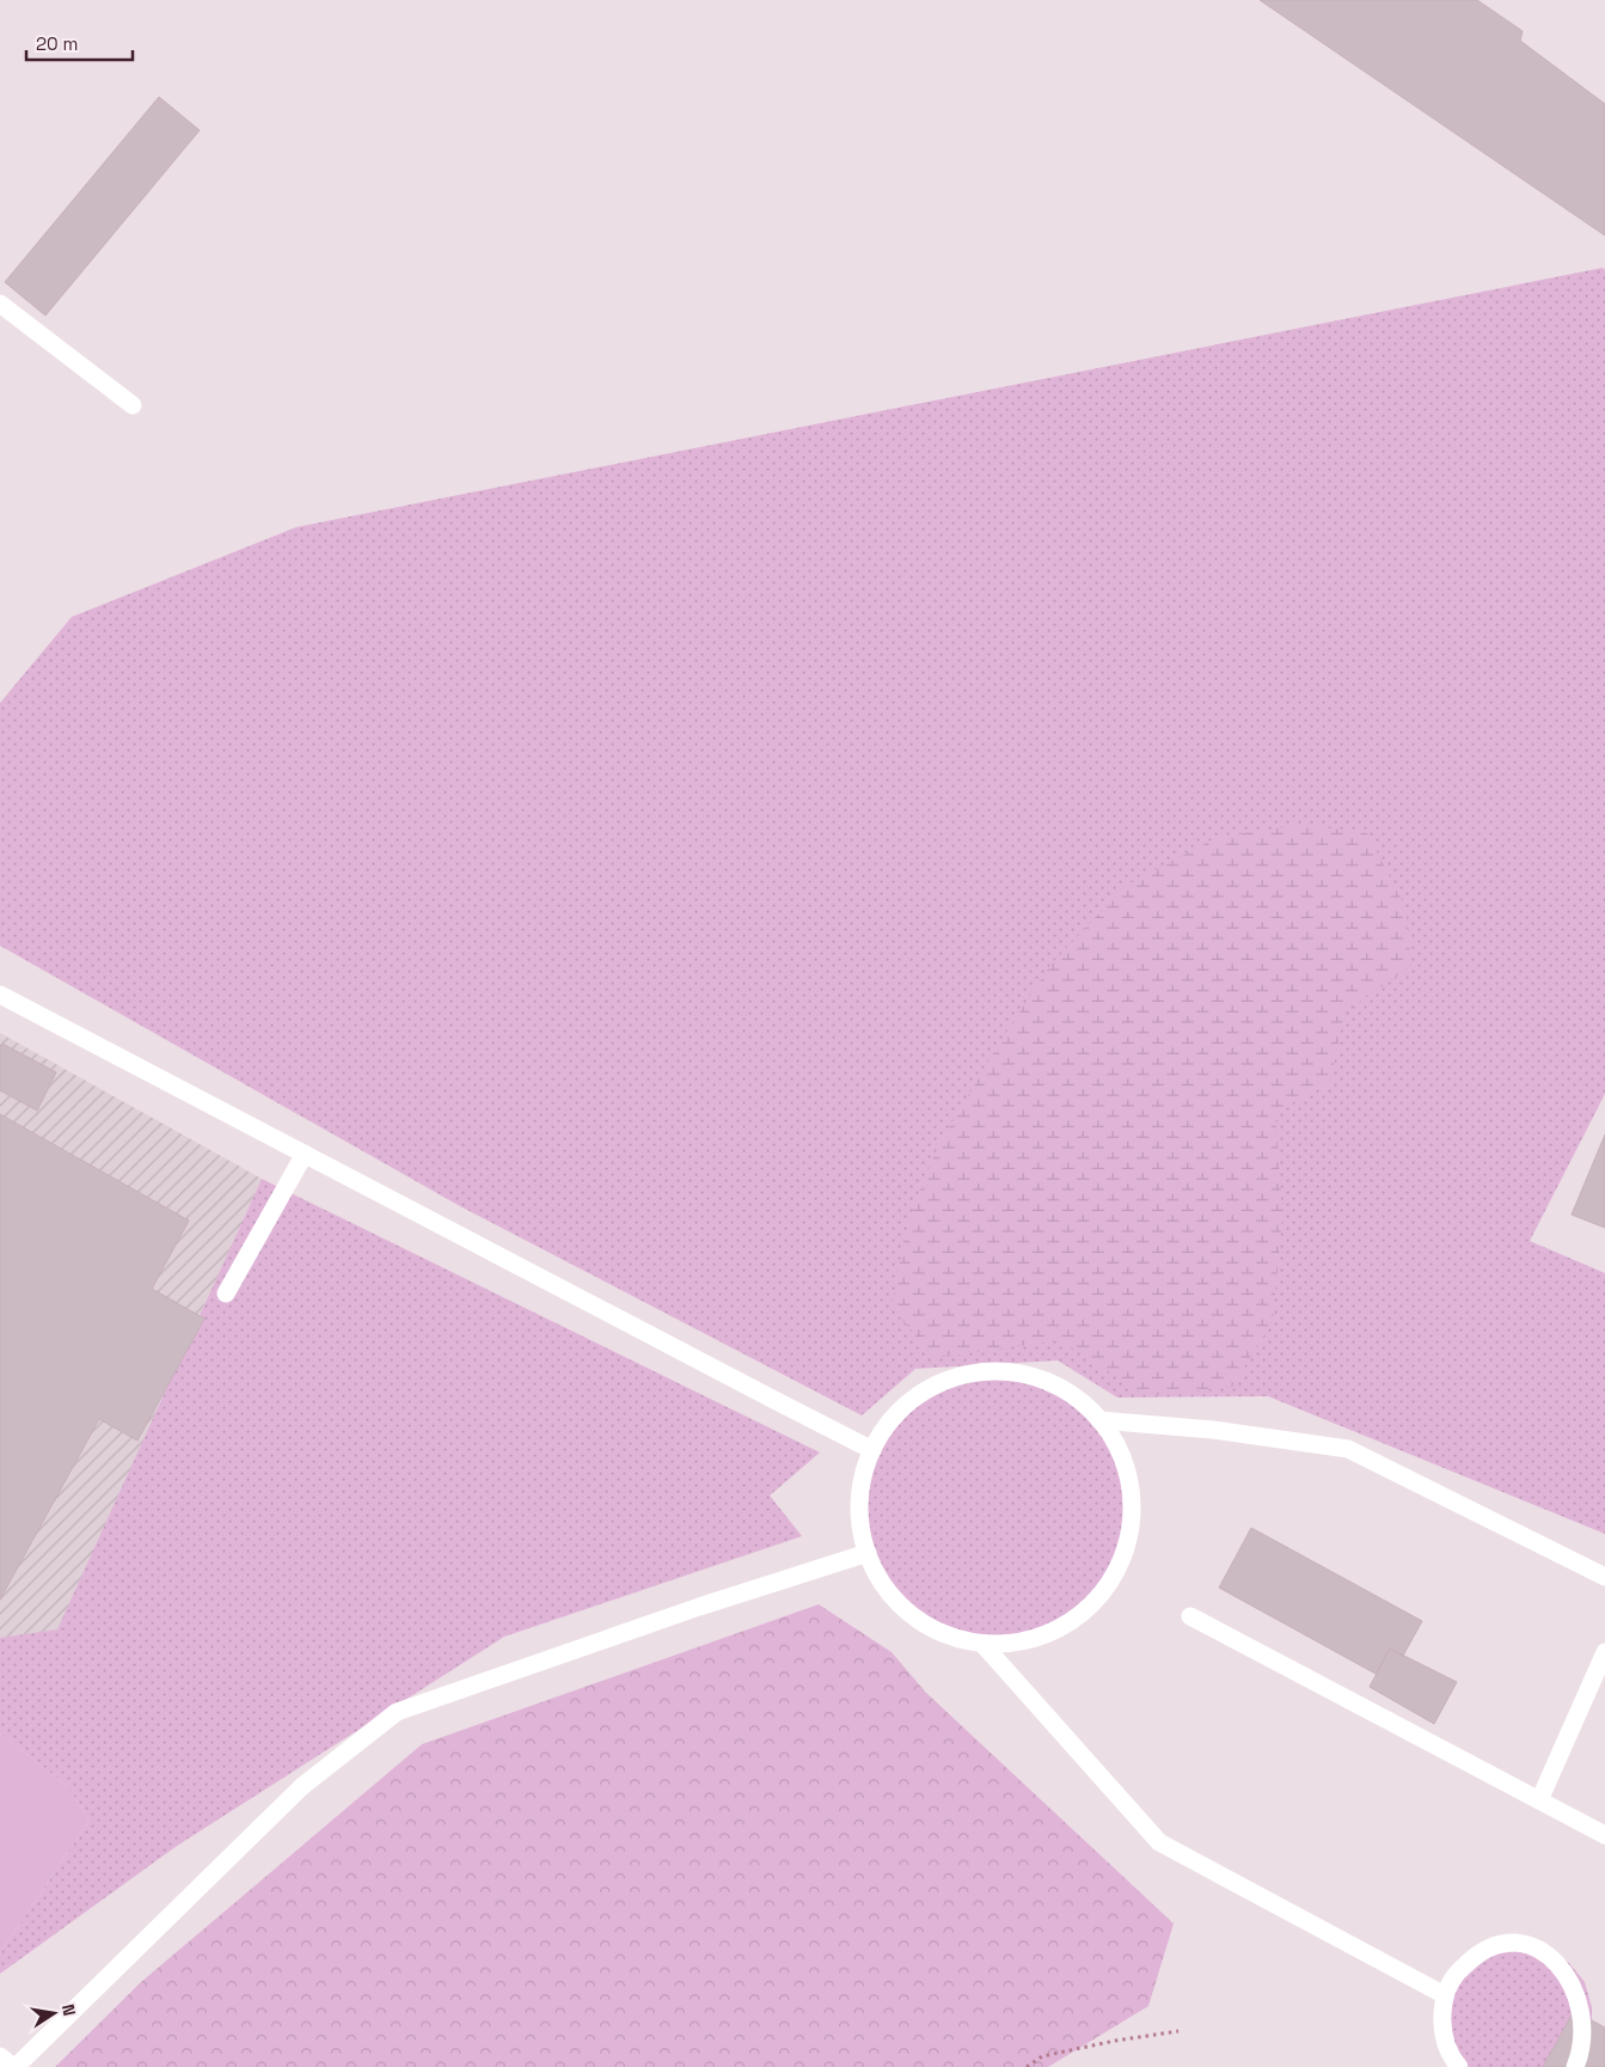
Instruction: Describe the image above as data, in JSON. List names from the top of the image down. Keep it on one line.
{"scale_bar":"20 m","north":"right"}
